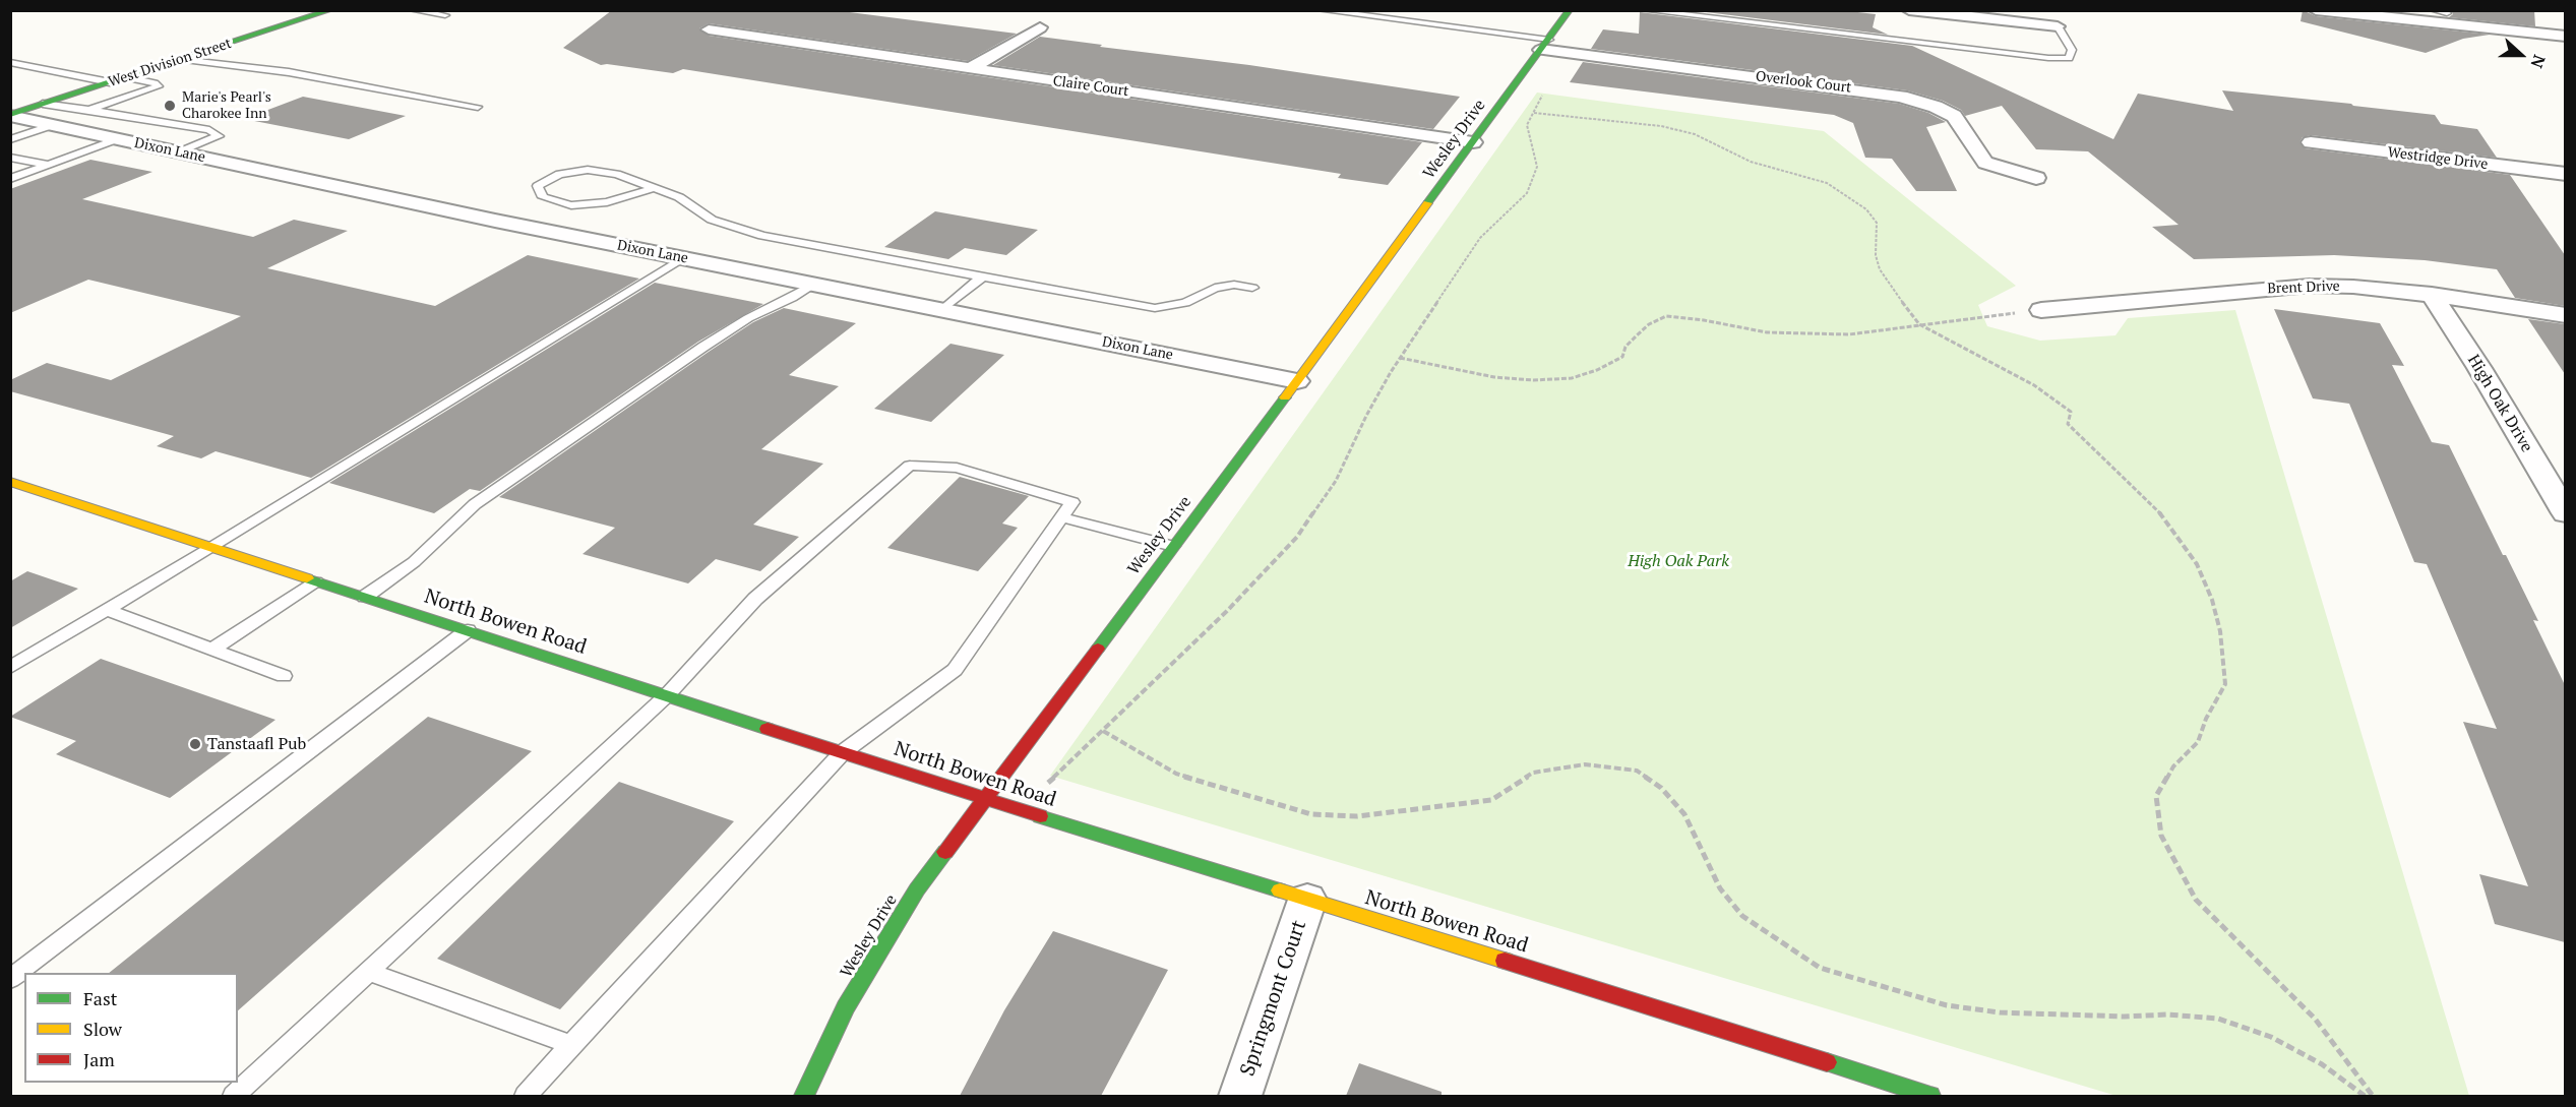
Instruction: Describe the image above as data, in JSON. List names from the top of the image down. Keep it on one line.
{"streets":{"street":["West Division Street","Overlook Court","Claire Court","Wesley Drive","Dixon Lane","Westridge Drive","Brent Drive","High Oak Drive","North Bowen Road","Springmont Court"]},"crossings":[["West Division Street","Dixon Lane"],["Overlook Court","Wesley Drive"],["Claire Court","Wesley Drive"],["Wesley Drive","Dixon Lane"],["Wesley Drive","North Bowen Road"],["Brent Drive","High Oak Drive"],["North Bowen Road","Springmont Court"]],"parks":["High Oak Park"],"places":["Marie's Pearl's Charokee Inn","Tanstaafl Pub"],"legend":["Fast","Slow","Jam"],"north":"right"}
